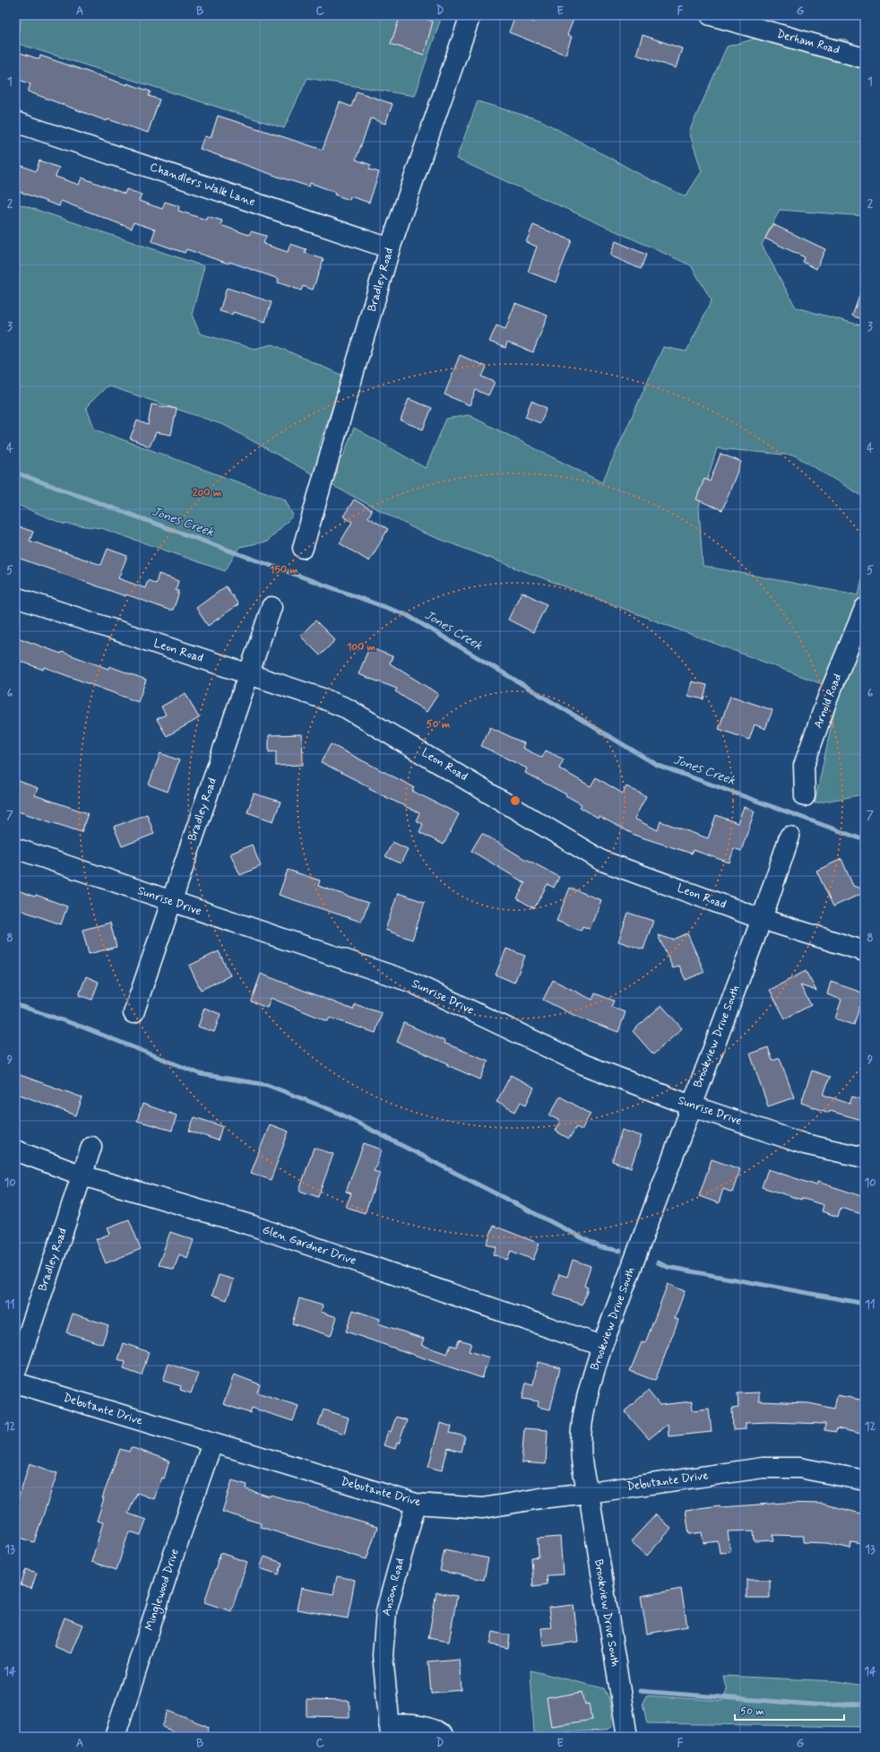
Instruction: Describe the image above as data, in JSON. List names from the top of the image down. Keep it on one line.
{"streets":{"street":["Derham Road","Chandlers Walk Lane","Bradley Road","Leon Road","Arnold Road","Sunrise Drive","Brookview Drive South","Glen Gardner Drive","Debutante Drive","Anson Road","Minglewood Drive"]},"crossings":[["Chandlers Walk Lane","Bradley Road"],["Bradley Road","Leon Road"],["Bradley Road","Sunrise Drive"],["Bradley Road","Glen Gardner Drive"],["Leon Road","Brookview Drive South"],["Sunrise Drive","Brookview Drive South"],["Brookview Drive South","Glen Gardner Drive"],["Brookview Drive South","Debutante Drive"],["Debutante Drive","Anson Road"],["Debutante Drive","Minglewood Drive"]],"water":["Jones Creek"],"scale_bar":"50 m","grid":{"columns":["A","B","C","D","E","F","G"],"rows":["1","2","3","4","5","6","7","8","9","10","11","12","13","14"]},"rings":["200 m","150 m","100 m","50 m"]}
